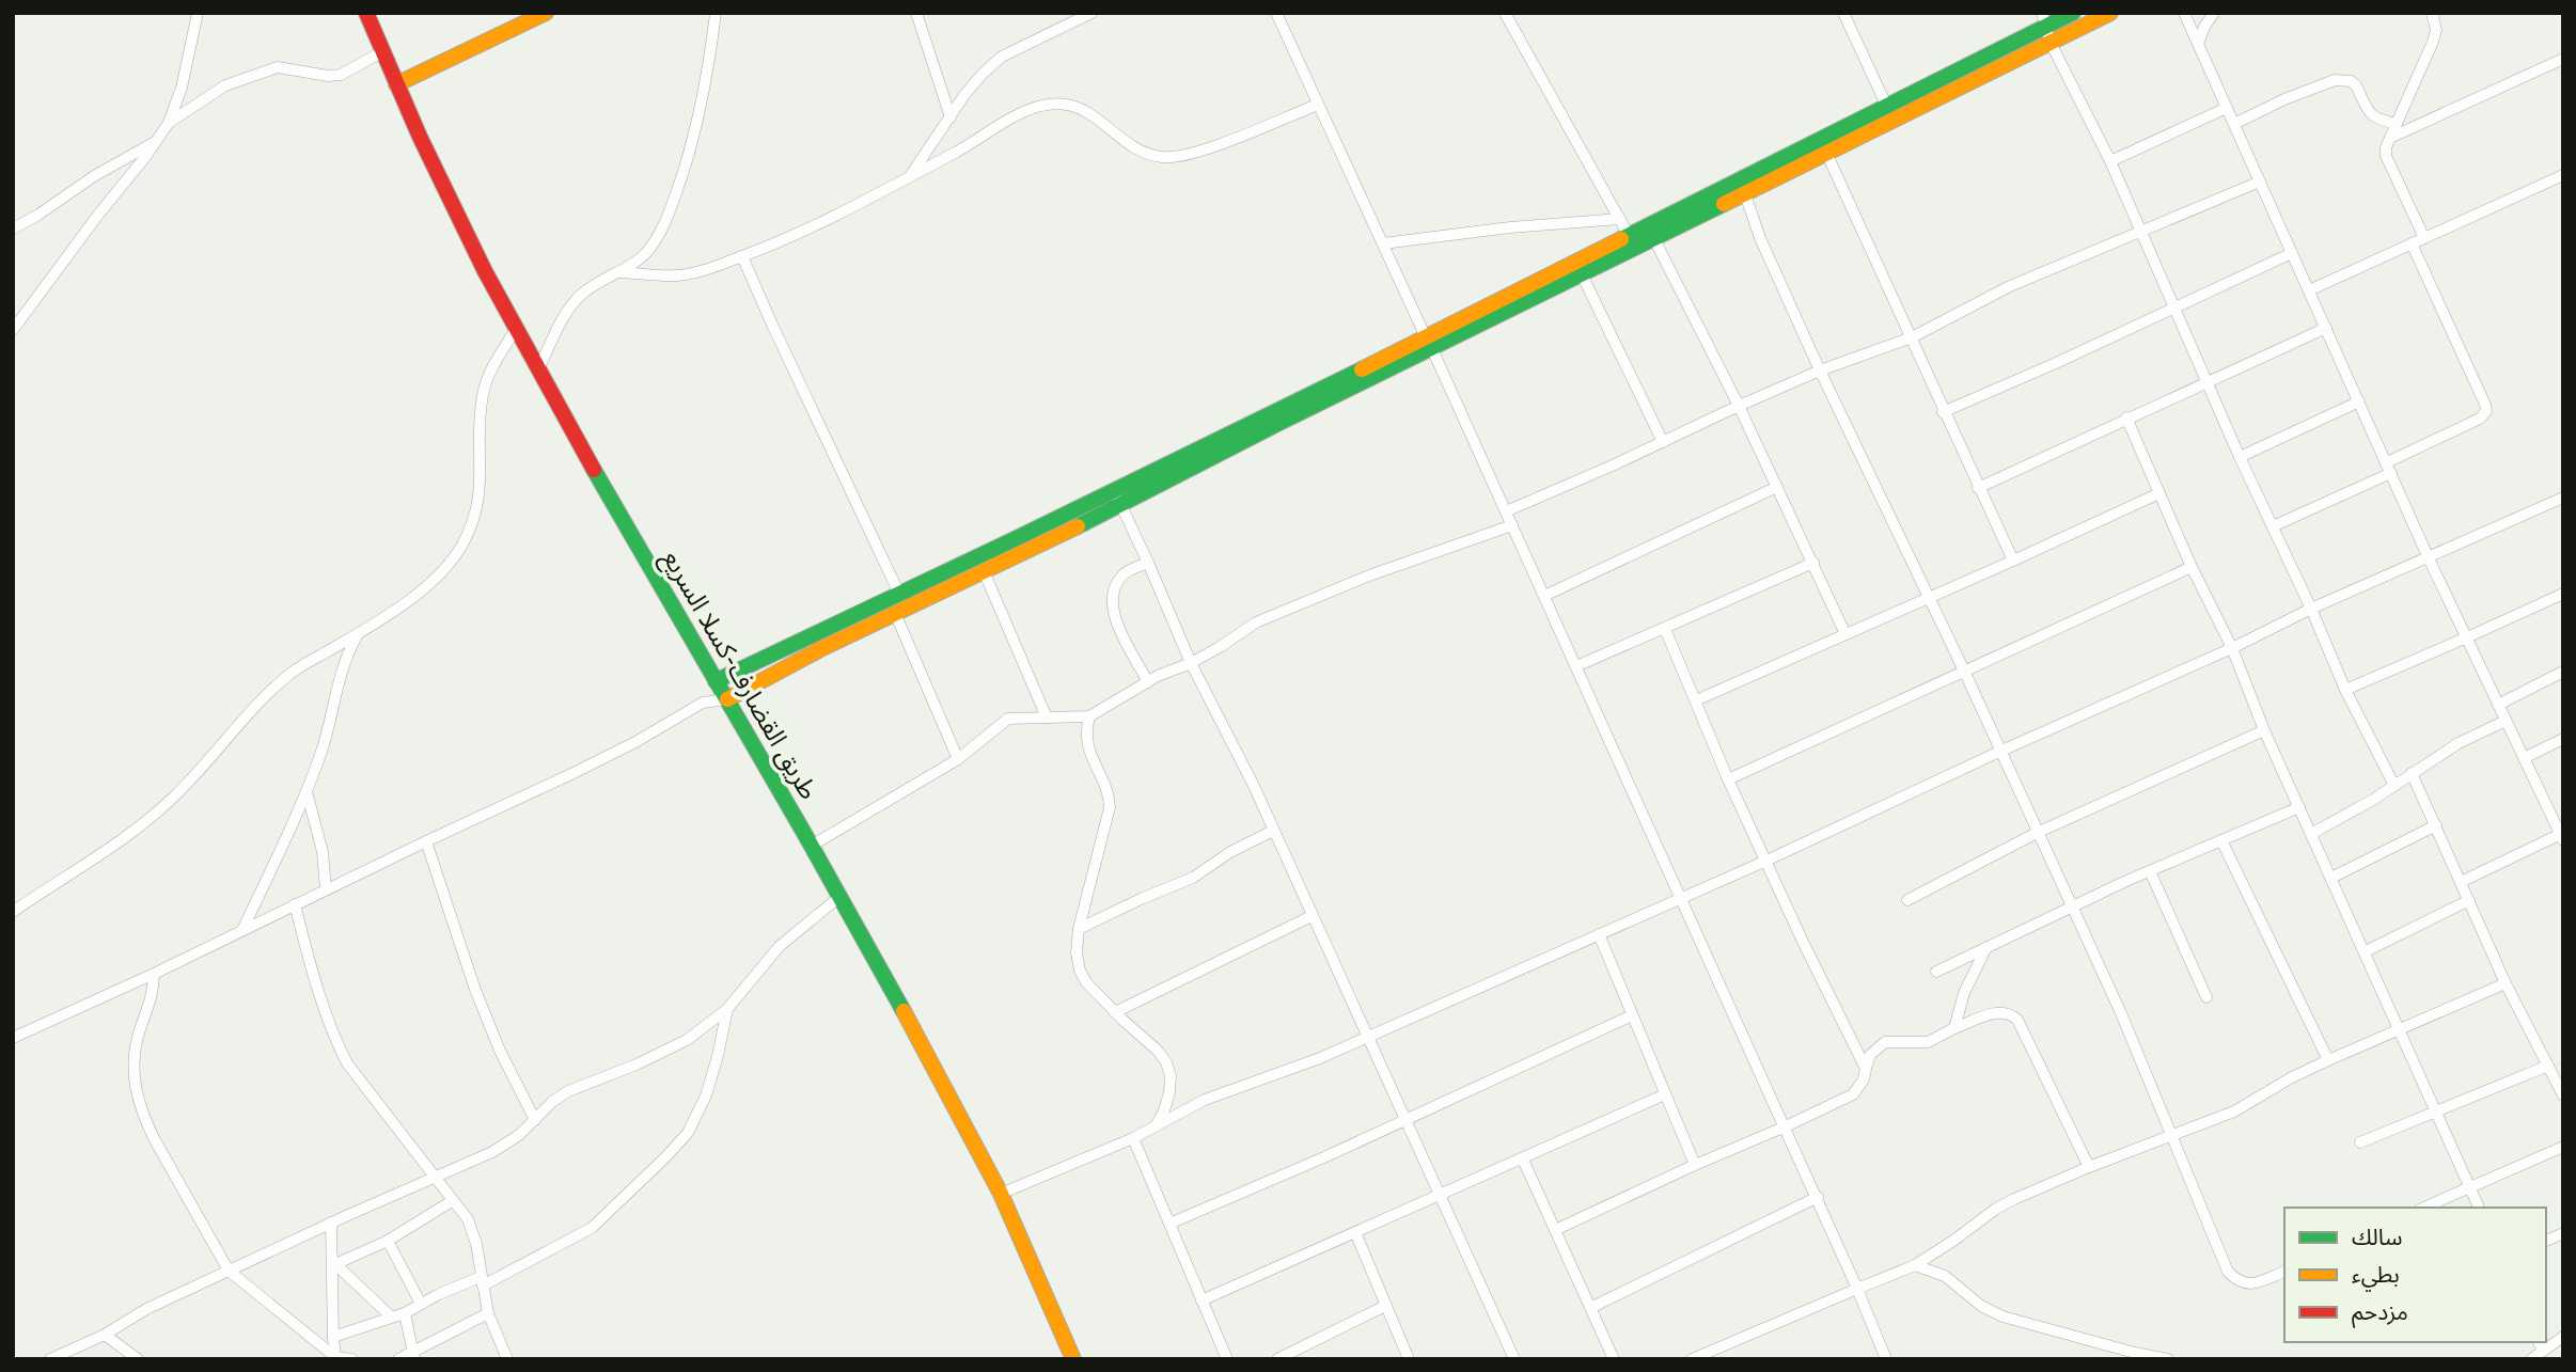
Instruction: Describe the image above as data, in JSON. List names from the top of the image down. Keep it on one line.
{"streets":{"main road":["طريق القضارف-كسلا السريع"]},"legend":["سالك","بطيء","مزدحم"]}
